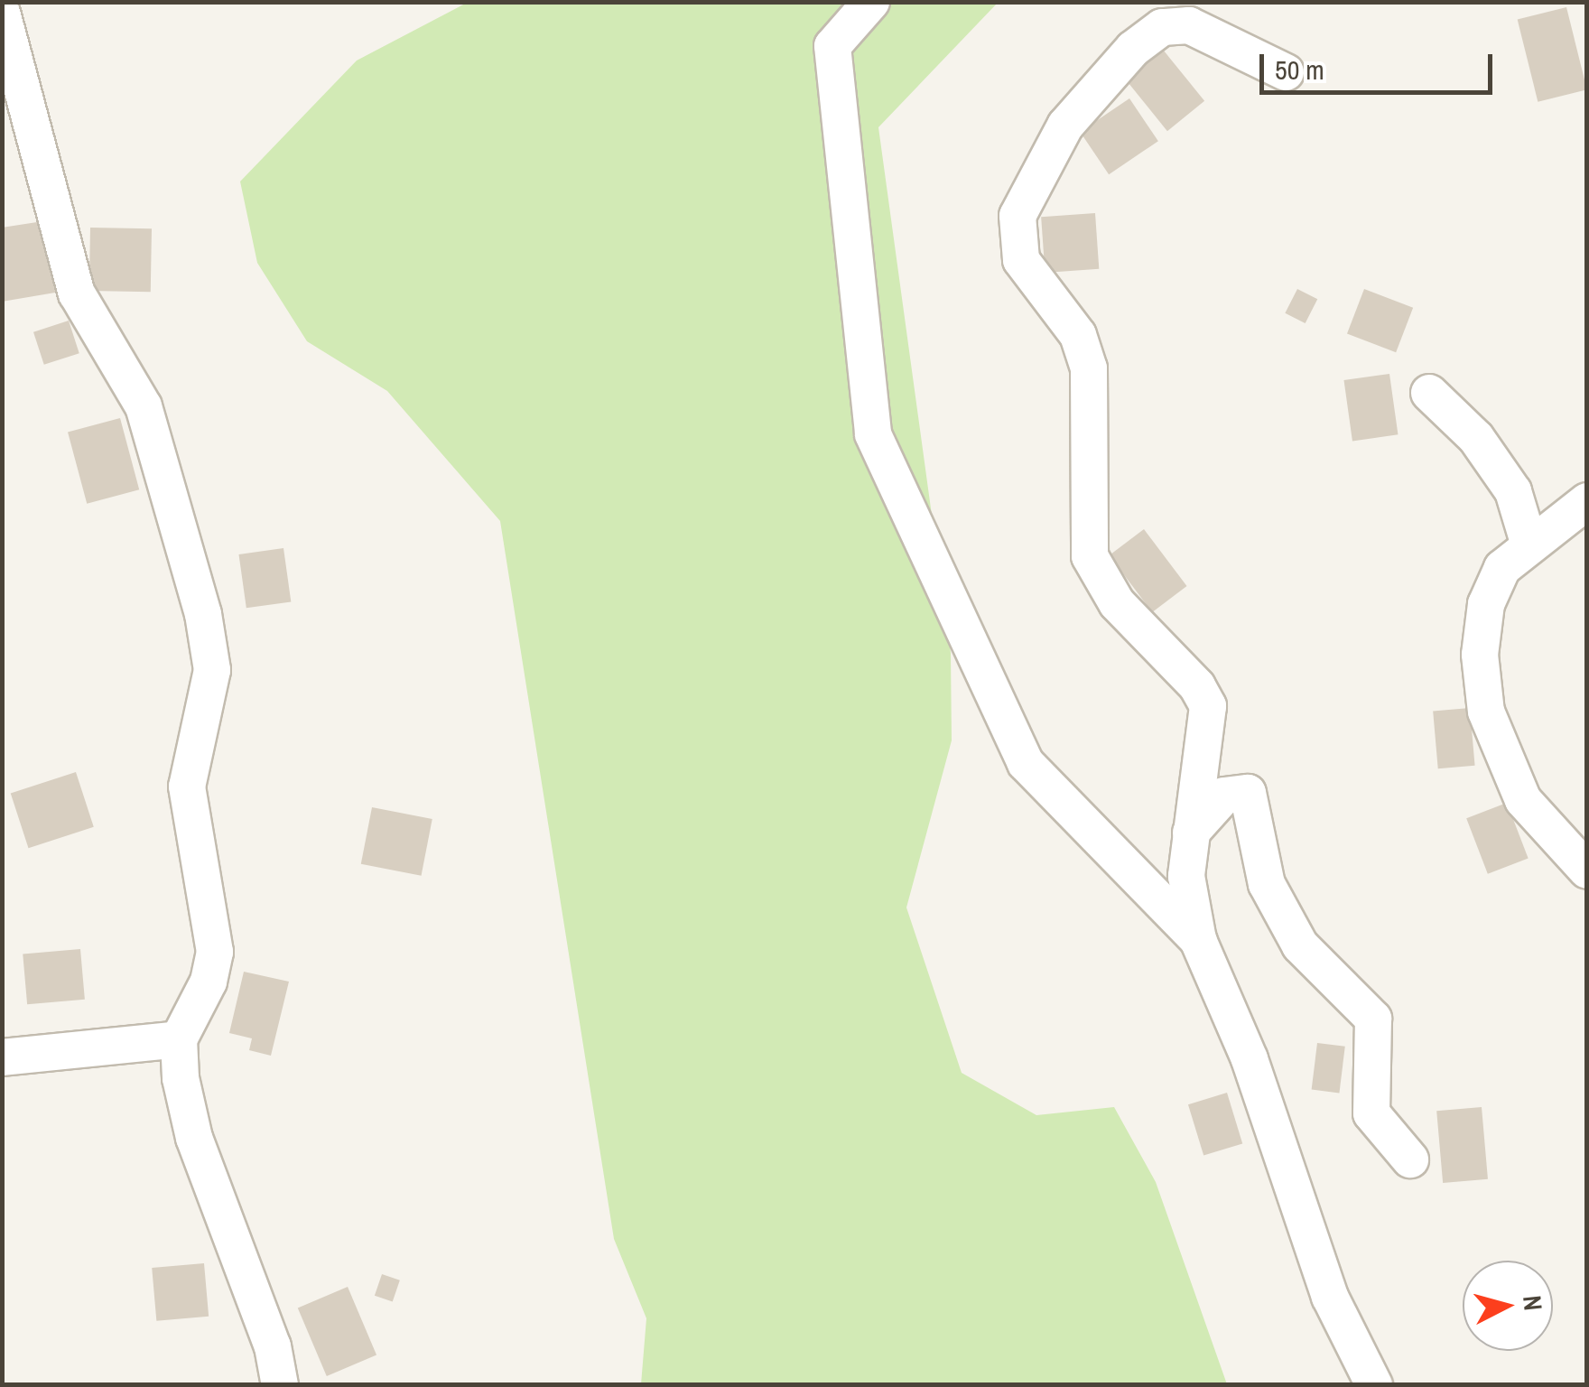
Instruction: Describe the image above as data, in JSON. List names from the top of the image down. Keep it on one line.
{"scale_bar":"50 m","north":"right"}
